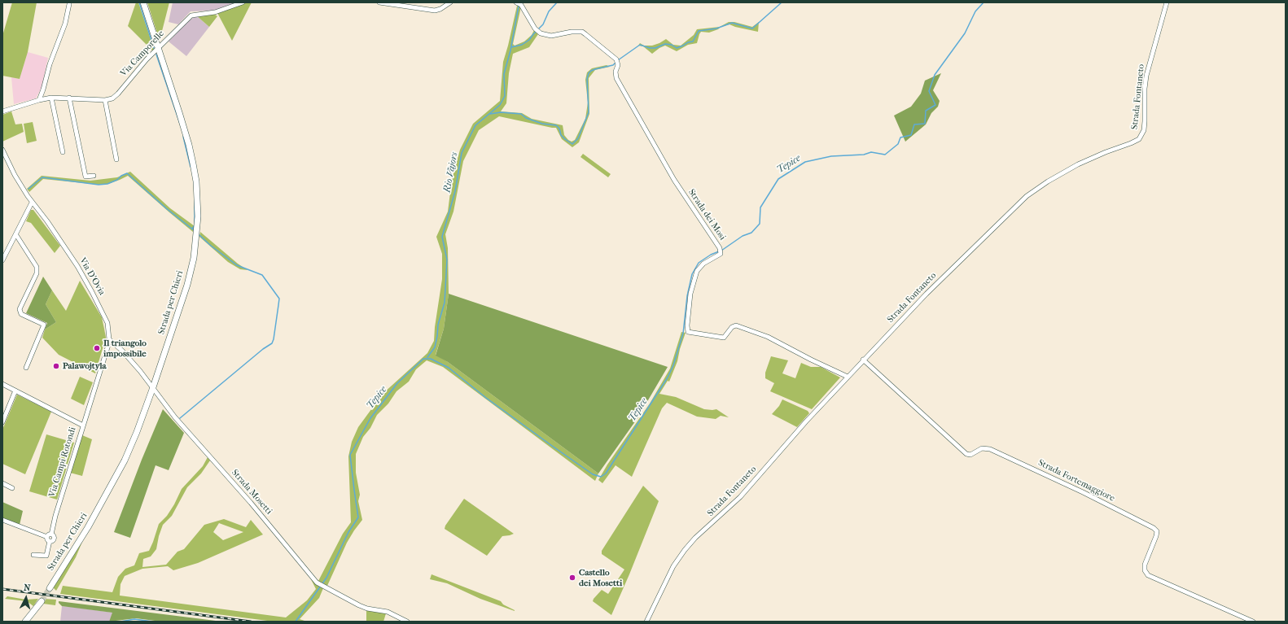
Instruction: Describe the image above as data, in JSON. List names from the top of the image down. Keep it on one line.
{"streets":{"main road":["Strada per Chieri"],"street":["Via Camporelle","Strada Fontaneto","Strada dei Mosi","Via D'Ovia","Via Campi Rotondi","Strada Fortemaggiore","Strada Mosetti"]},"crossings":[["Via Camporelle","Strada per Chieri"],["Strada Fontaneto","Strada dei Mosi"],["Strada Fontaneto","Strada Fortemaggiore"],["Via D'Ovia","Via Campi Rotondi"],["Via D'Ovia","Strada Mosetti"],["Strada per Chieri","Strada Mosetti"]],"water":["Tepice","Rio Vajors"],"places":["Il triangolo impossibile","Palawojtyla","Castello dei Mosetti"],"north":"top"}
